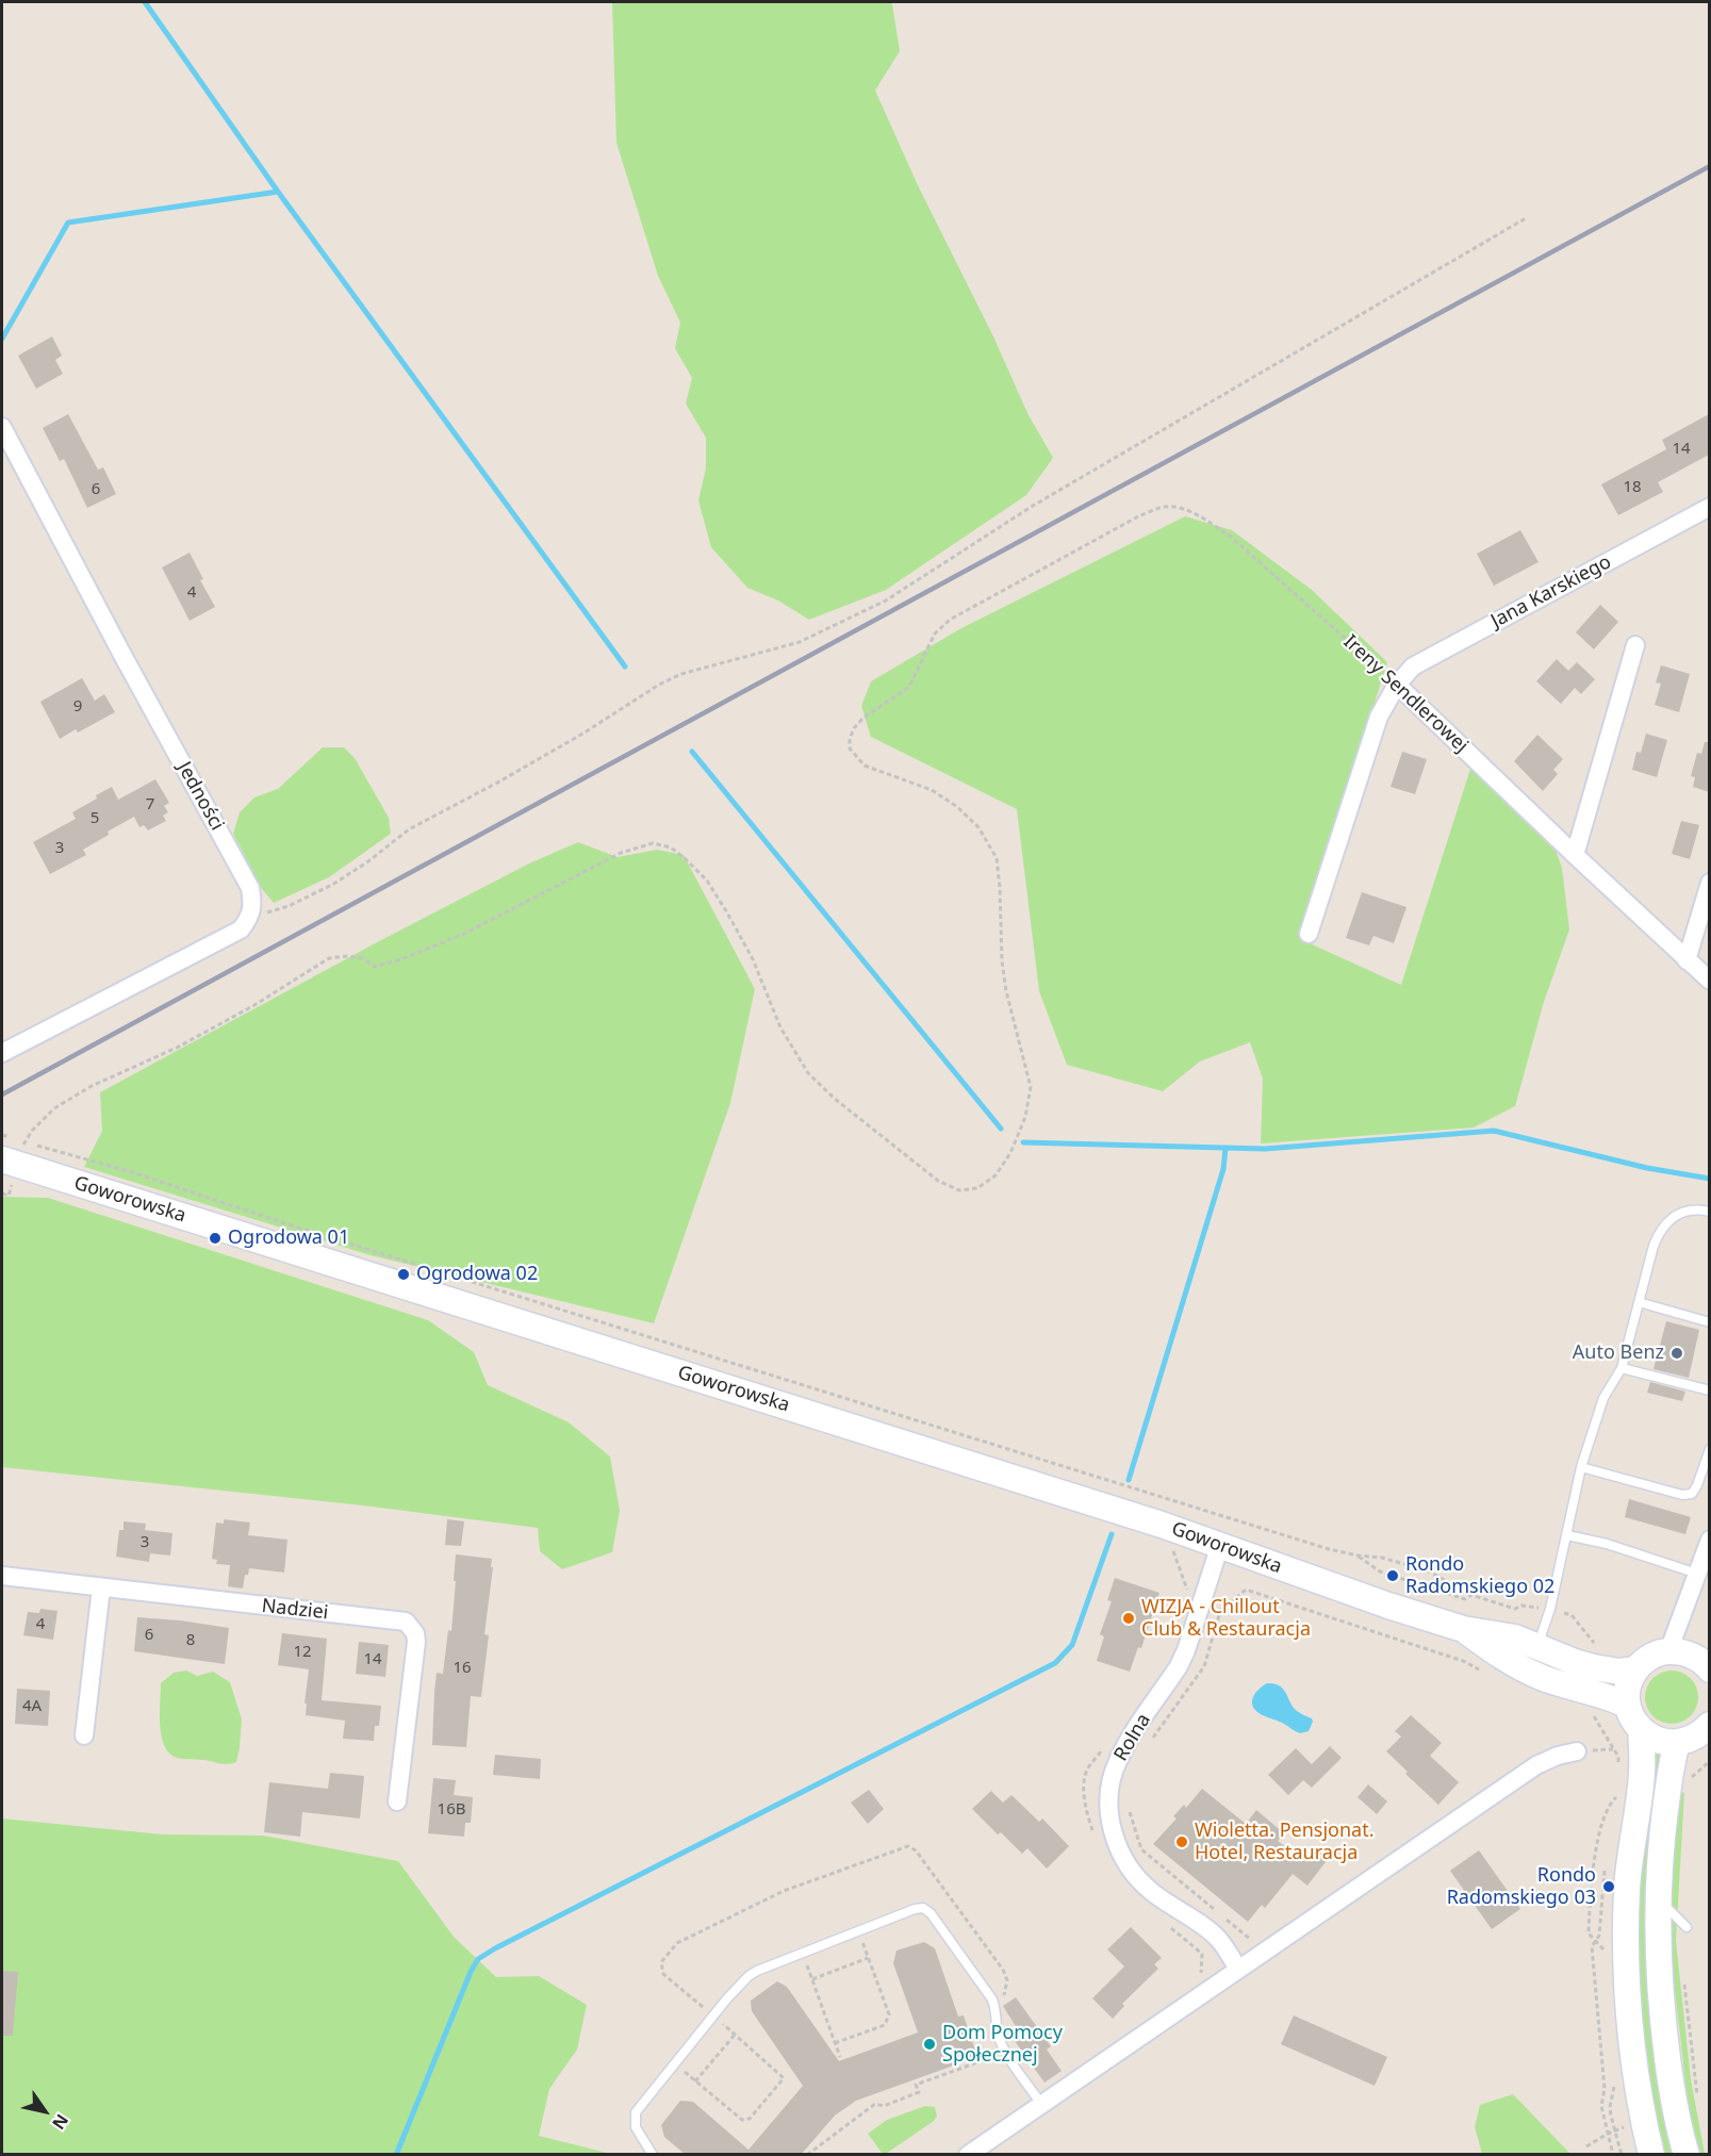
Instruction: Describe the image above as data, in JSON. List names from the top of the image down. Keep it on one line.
{"streets":{"main road":["Goworowska"],"street":["Jana Karskiego","Ireny Sendlerowej","Jedności","Nadziei","Rolna"]},"crossings":[["Jana Karskiego","Ireny Sendlerowej"],["Goworowska","Rolna"]],"places":["Ogrodowa 01","Ogrodowa 02","Auto Benz","Rondo Radomskiego 02","WIZJA - Chillout Club & Restauracja","Wioletta. Pensjonat. Hotel, Restauracja","Rondo Radomskiego 03","Dom Pomocy Społecznej"],"house_numbers":["14","18","6","4","9","7","5","3","3","4","6","8","12","14","16","4A","16B"],"north":"bottom right"}
